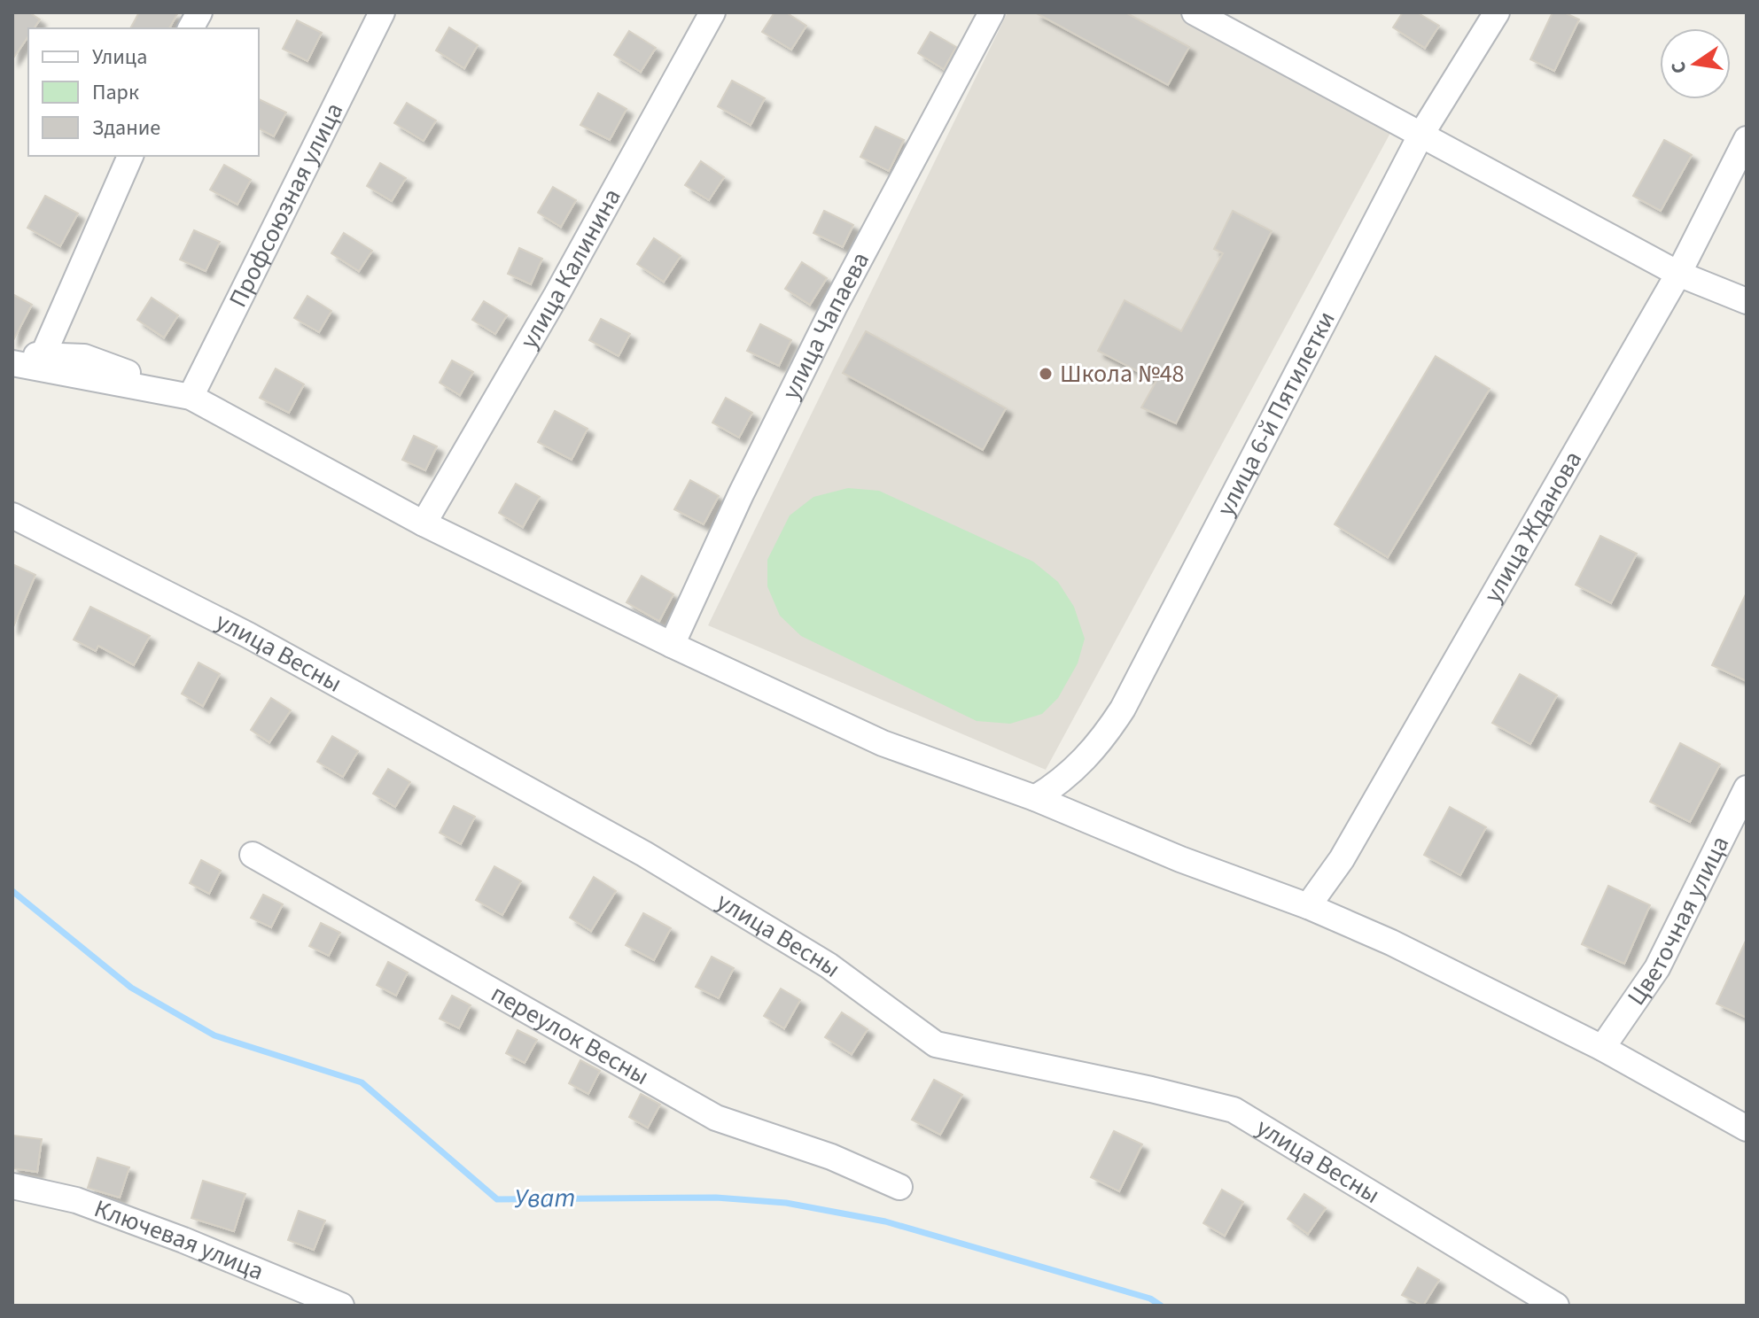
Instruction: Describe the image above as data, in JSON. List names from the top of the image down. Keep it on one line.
{"streets":{"street":["Профсоюзная улица","улица Калинина","улица Чапаева","улица 6-й Пятилетки","улица Жданова","улица Весны","Цветочная улица","переулок Весны","Ключевая улица"]},"water":["Уват"],"places":["Школа №48"],"legend":["Улица","Парк","Здание"],"north":"left"}
